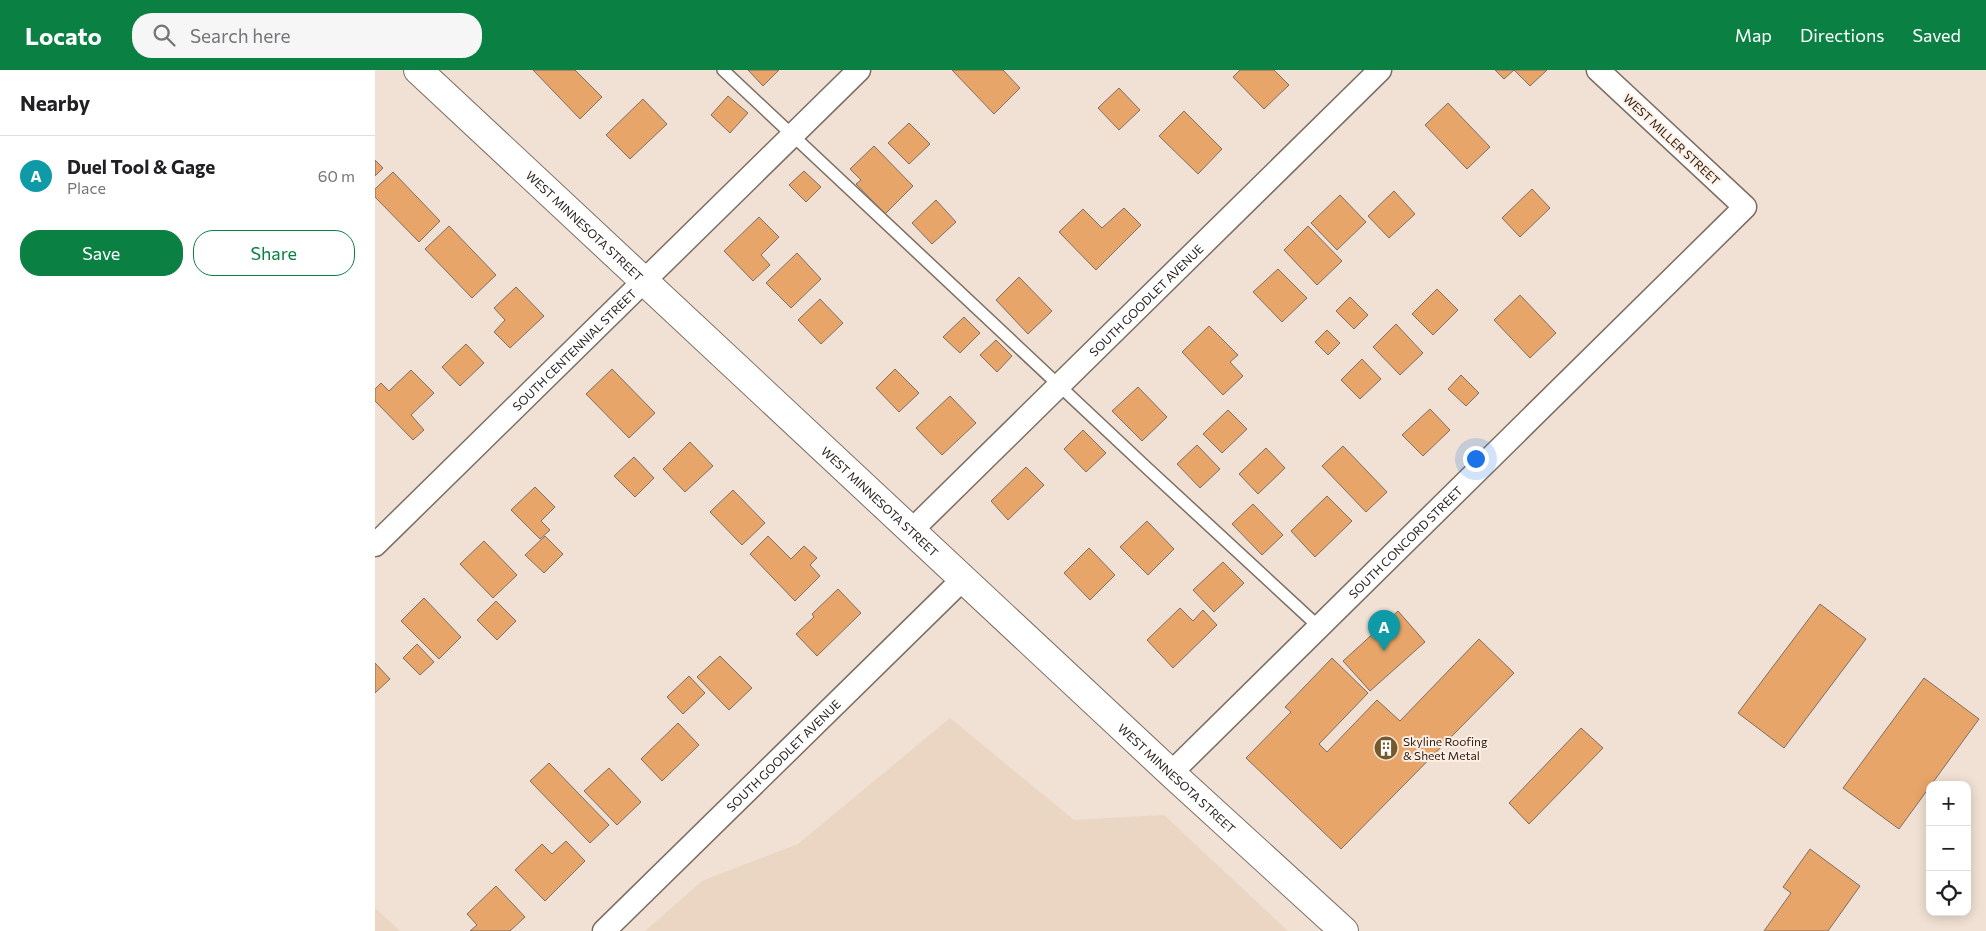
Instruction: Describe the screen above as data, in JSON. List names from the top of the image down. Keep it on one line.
{"streets":{"street":["WEST MILLER STREET","WEST MINNESOTA STREET","SOUTH GOODLET AVENUE","SOUTH CENTENNIAL STREET","SOUTH CONCORD STREET"]},"crossings":[["WEST MILLER STREET","SOUTH CONCORD STREET"],["WEST MINNESOTA STREET","SOUTH GOODLET AVENUE"],["WEST MINNESOTA STREET","SOUTH CENTENNIAL STREET"],["WEST MINNESOTA STREET","SOUTH CONCORD STREET"]],"places":{"building":["Skyline Roofing & Sheet Metal"]},"page":{"header":"Locato","search":"Search here","nav":["Map","Directions","Saved"],"heading":"Nearby","list":[{"mark":"A","name":"Duel Tool & Gage","note":"Place","value":"60 m"}],"buttons":["Save","Share"],"pins":"A","map_buttons":["+","−"]}}
